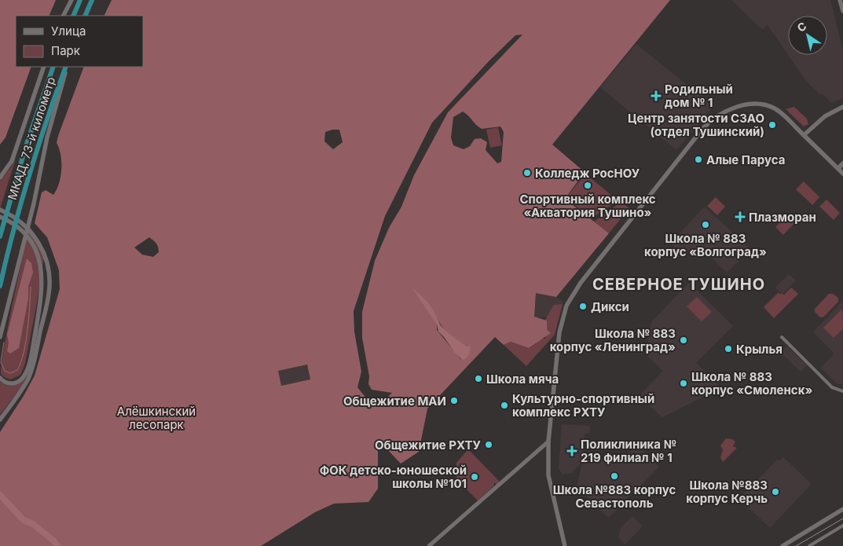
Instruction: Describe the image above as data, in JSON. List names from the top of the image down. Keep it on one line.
{"streets":{"highway":["МКАД, 73-й километр"]},"districts":["СЕВЕРНОЕ ТУШИНО"],"parks":["Алёшкинский лесопарк"],"places":{"health":["Родильный дом № 1","Плазморан","Поликлиника № 219 филиал № 1"],"other":["Центр занятости СЗАО (отдел Тушинский)","Алые Паруса","Колледж РосНОУ","Спортивный комплекс «Акватория Тушино»","Школа № 883 корпус «Волгоград»","Дикси","Школа № 883 корпус «Ленинград»","Крылья","Школа мяча","Школа № 883 корпус «Смоленск»","Общежитие МАИ","Культурно-спортивный комплекс РХТУ","Общежитие РХТУ","Школа №883 корпус Севастополь","ФОК детско-юношеской школы №101","Школа №883 корпус Керчь"]},"legend":["Улица","Парк"],"north":"top left"}
